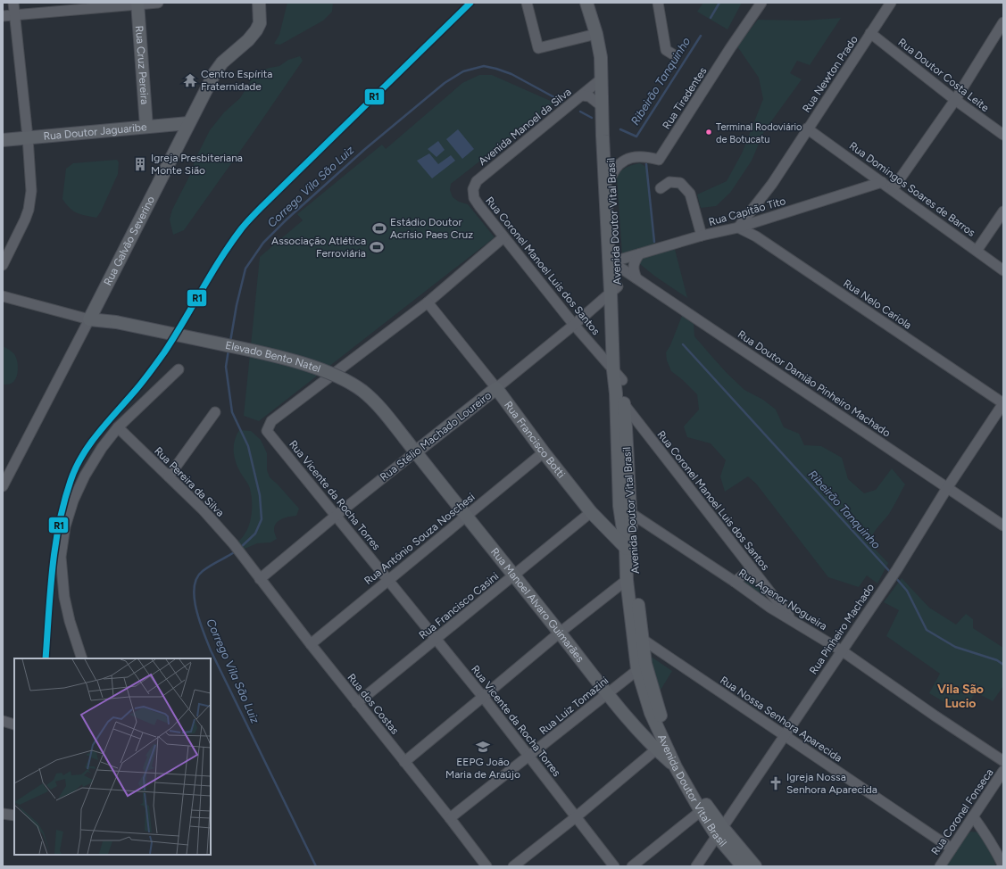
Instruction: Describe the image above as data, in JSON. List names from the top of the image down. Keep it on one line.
{"streets":{"main road":["Rua Cruz Pereira","Rua Doutor Jaguaribe","Avenida Doutor Vital Brasil","Rua Galvão Severino","Elevado Bento Natel","Rua Stélio Machado Loureiro","Rua Francisco Botti","Rua Manoel Alvaro Guimarães"],"street":["Rua Newton Prado","Rua Doutor Costa Leite","Rua Tiradentes","Avenida Manoel da Silva","Rua Domingos Soares de Barros","Rua Capitão Tito","Rua Coronel Manoel Luis dos Santos","Rua Nelo Cariola","Rua Doutor Damião Pinheiro Machado","Rua Pereira da Silva","Rua Vicente da Rocha Torres","Rua António Souza Noschesi","Rua Agenor Nogueira","Rua Francisco Casini","Rua Pinheiro Machado","Rua dos Costas","Rua Luiz Tomazini","Rua Nossa Senhora Aparecida","Rua Coronel Fonseca"]},"crossings":[["Rua Cruz Pereira","Rua Doutor Jaguaribe"],["Rua Newton Prado","Rua Doutor Costa Leite"],["Rua Newton Prado","Rua Domingos Soares de Barros"],["Rua Newton Prado","Rua Capitão Tito"],["Rua Newton Prado","Rua Nelo Cariola"],["Rua Tiradentes","Avenida Doutor Vital Brasil"],["Avenida Manoel da Silva","Rua Coronel Manoel Luis dos Santos"],["Rua Doutor Jaguaribe","Rua Galvão Severino"],["Rua Domingos Soares de Barros","Rua Capitão Tito"],["Rua Capitão Tito","Avenida Doutor Vital Brasil"],["Rua Capitão Tito","Rua Nelo Cariola"],["Rua Capitão Tito","Rua Doutor Damião Pinheiro Machado"],["Avenida Doutor Vital Brasil","Rua Coronel Manoel Luis dos Santos"],["Avenida Doutor Vital Brasil","Rua Doutor Damião Pinheiro Machado"],["Avenida Doutor Vital Brasil","Rua Stélio Machado Loureiro"],["Avenida Doutor Vital Brasil","Rua Francisco Botti"],["Avenida Doutor Vital Brasil","Rua Agenor Nogueira"],["Avenida Doutor Vital Brasil","Rua Manoel Alvaro Guimarães"],["Avenida Doutor Vital Brasil","Rua Pinheiro Machado"],["Avenida Doutor Vital Brasil","Rua Luiz Tomazini"],["Avenida Doutor Vital Brasil","Rua Nossa Senhora Aparecida"],["Rua Galvão Severino","Elevado Bento Natel"],["Rua Coronel Manoel Luis dos Santos","Rua Stélio Machado Loureiro"],["Rua Coronel Manoel Luis dos Santos","Rua Vicente da Rocha Torres"],["Rua Coronel Manoel Luis dos Santos","Rua Agenor Nogueira"],["Rua Nelo Cariola","Rua Pinheiro Machado"],["Elevado Bento Natel","Rua Manoel Alvaro Guimarães"],["Rua Doutor Damião Pinheiro Machado","Rua Pinheiro Machado"],["Rua Stélio Machado Loureiro","Rua Francisco Botti"],["Rua Stélio Machado Loureiro","Rua Vicente da Rocha Torres"],["Rua Stélio Machado Loureiro","Rua Manoel Alvaro Guimarães"],["Rua Stélio Machado Loureiro","Rua dos Costas"],["Rua Francisco Botti","Rua Vicente da Rocha Torres"],["Rua Francisco Botti","Rua António Souza Noschesi"],["Rua Francisco Botti","Rua Francisco Casini"],["Rua Pereira da Silva","Rua dos Costas"],["Rua Vicente da Rocha Torres","Rua António Souza Noschesi"],["Rua Vicente da Rocha Torres","Rua Francisco Casini"],["Rua Vicente da Rocha Torres","Rua Luiz Tomazini"],["Rua António Souza Noschesi","Rua Manoel Alvaro Guimarães"],["Rua António Souza Noschesi","Rua dos Costas"],["Rua Agenor Nogueira","Rua Pinheiro Machado"],["Rua Francisco Casini","Rua Manoel Alvaro Guimarães"],["Rua Francisco Casini","Rua dos Costas"],["Rua Manoel Alvaro Guimarães","Rua Luiz Tomazini"],["Rua Pinheiro Machado","Rua Nossa Senhora Aparecida"],["Rua dos Costas","Rua Luiz Tomazini"],["Rua Nossa Senhora Aparecida","Rua Coronel Fonseca"]],"districts":["Vila São Lucio"],"water":["Ribeirão Tanquinho","Corrego Vila São Luiz"],"places":{"temple":["Centro Espírita Fraternidade"],"other":["Terminal Rodoviário de Botucatu"],"building":["Igreja Presbiteriana Monte Sião"],"sports":["Estádio Doutor Acrísio Paes Cruz","Associação Atlética Ferroviária"],"school or university":["EEPG João Maria de Araújo"],"church":["Igreja Nossa Senhora Aparecida"]},"lines":["transit line R1"]}
